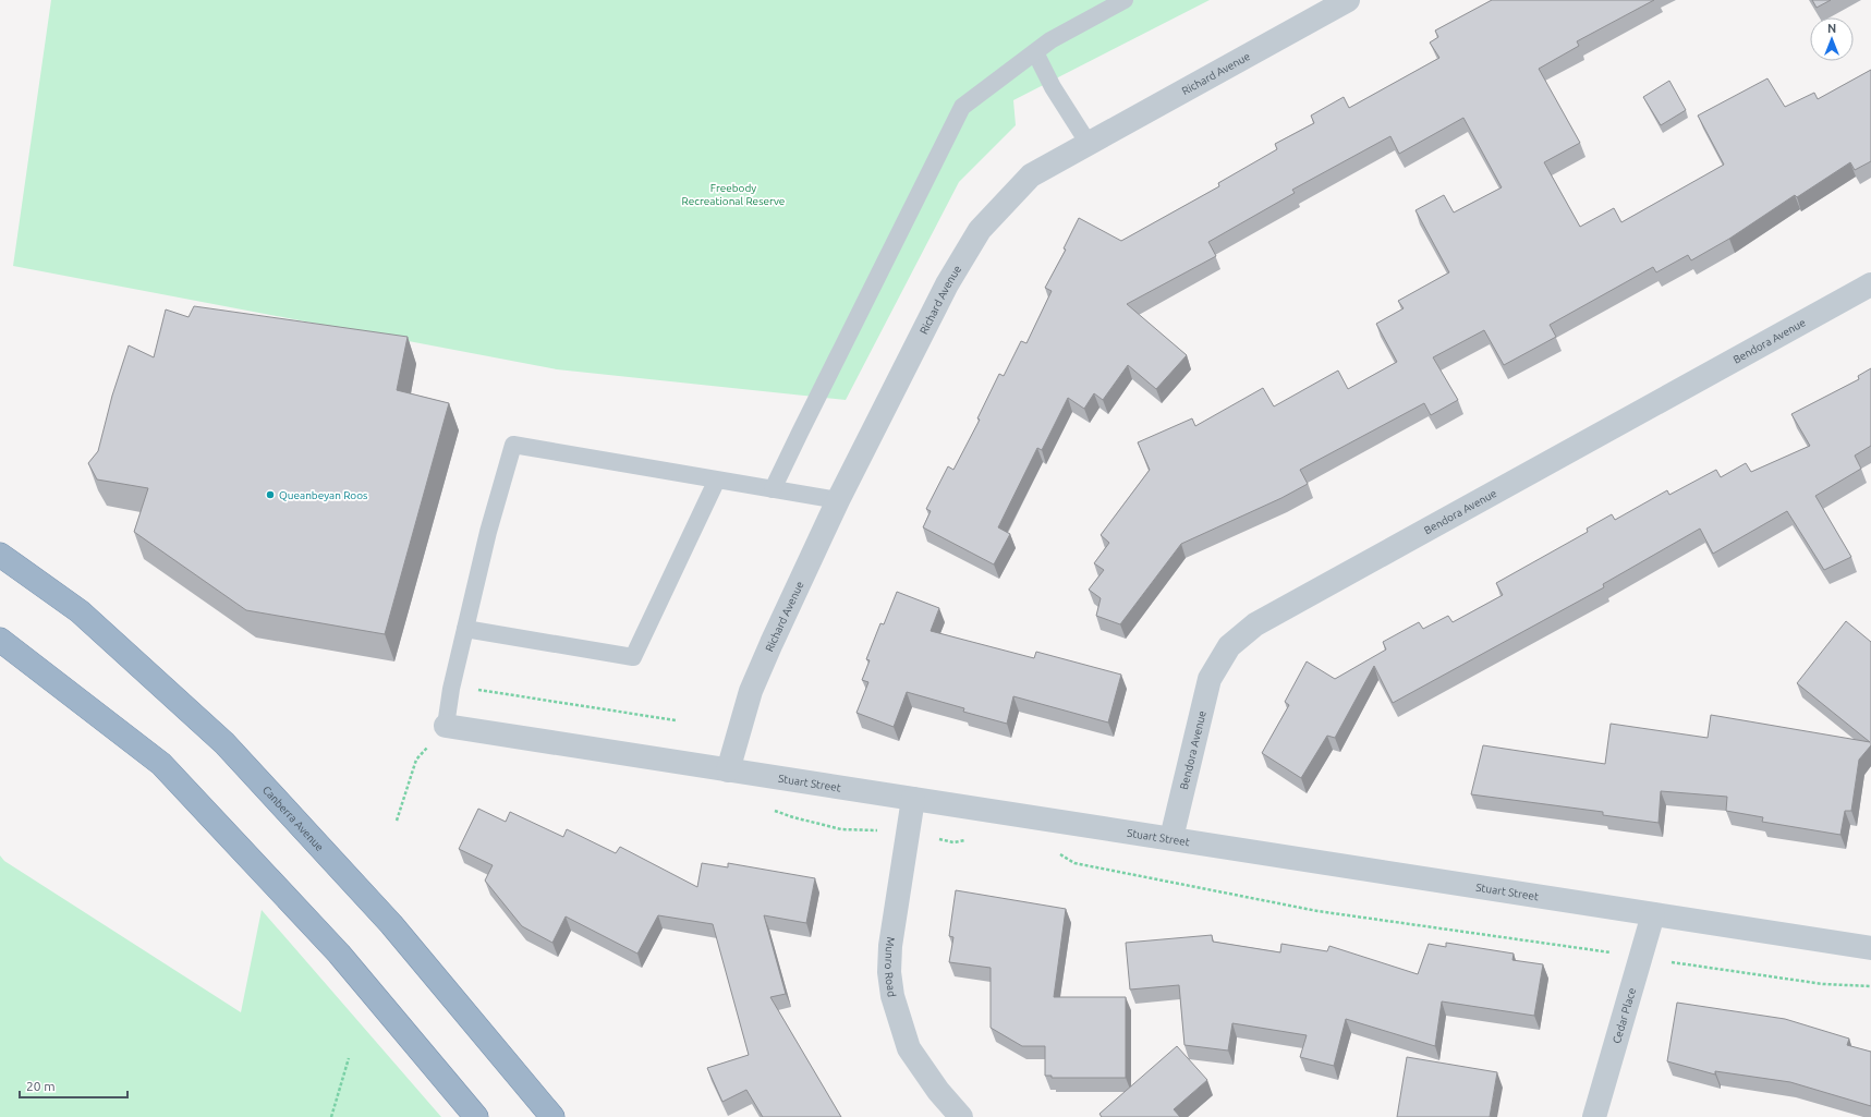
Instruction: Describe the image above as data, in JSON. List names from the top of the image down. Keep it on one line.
{"streets":{"highway":["Canberra Avenue"],"street":["Richard Avenue","Bendora Avenue","Stuart Street","Munro Road","Cedar Place"]},"crossings":[["Richard Avenue","Stuart Street"],["Bendora Avenue","Stuart Street"],["Stuart Street","Munro Road"],["Stuart Street","Cedar Place"]],"parks":["Freebody Recreational Reserve"],"places":["Queanbeyan Roos"],"scale_bar":"20 m","north":"top"}
